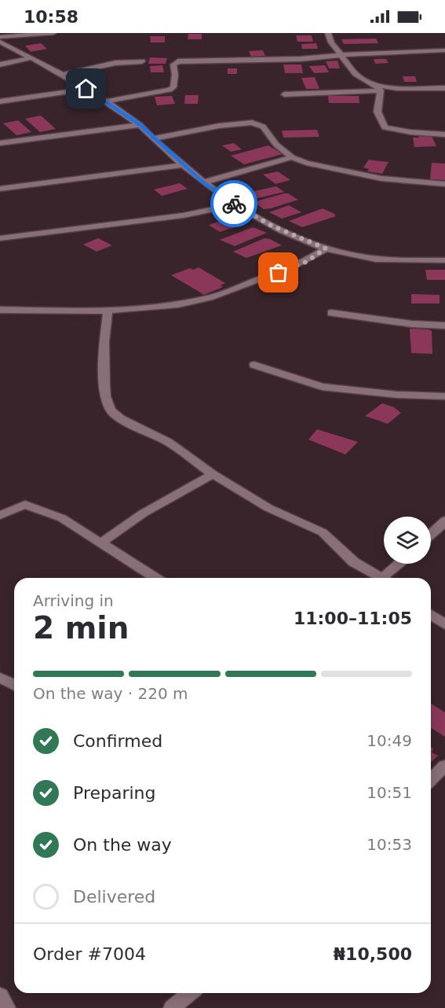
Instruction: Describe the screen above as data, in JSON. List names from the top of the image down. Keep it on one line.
{"page":{"status":"10:58","heading":["2 min","Arriving in","11:00–11:05"],"panel":["Order #7004","₦10,500"],"bar":"On the way · 220 m","list":[["Confirmed","10:49"],["Preparing","10:51"],["On the way","10:53"],"Delivered"]}}
